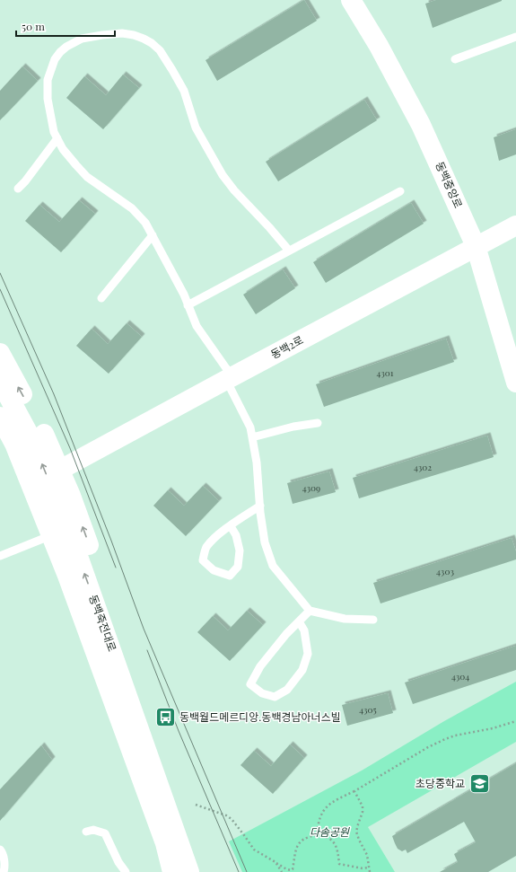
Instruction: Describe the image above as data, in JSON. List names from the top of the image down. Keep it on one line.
{"streets":{"main road":["동백중앙로","동백2로","동백죽전대로"]},"crossings":[["동백중앙로","동백2로"]],"parks":["다솜공원"],"places":{"bus stop":["동백월드메르디앙.동백경남아너스빌"],"school or university":["초당중학교"]},"house_numbers":["4301","4302","4309","4303","4304","4305"],"scale_bar":"50 m"}
